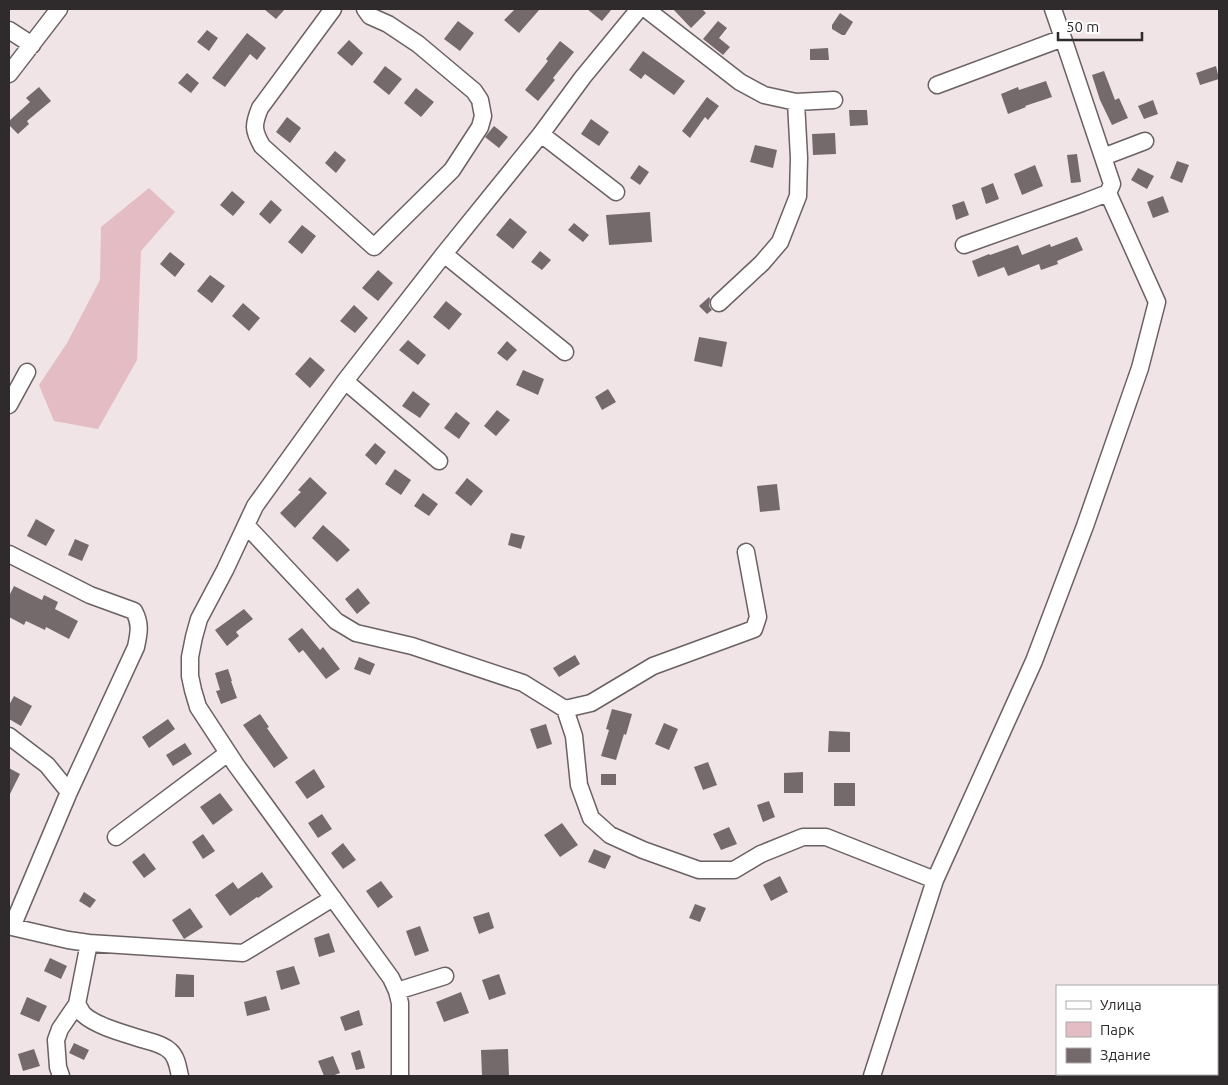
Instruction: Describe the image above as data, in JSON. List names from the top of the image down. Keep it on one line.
{"legend":["Улица","Парк","Здание"],"scale_bar":"50 m"}
